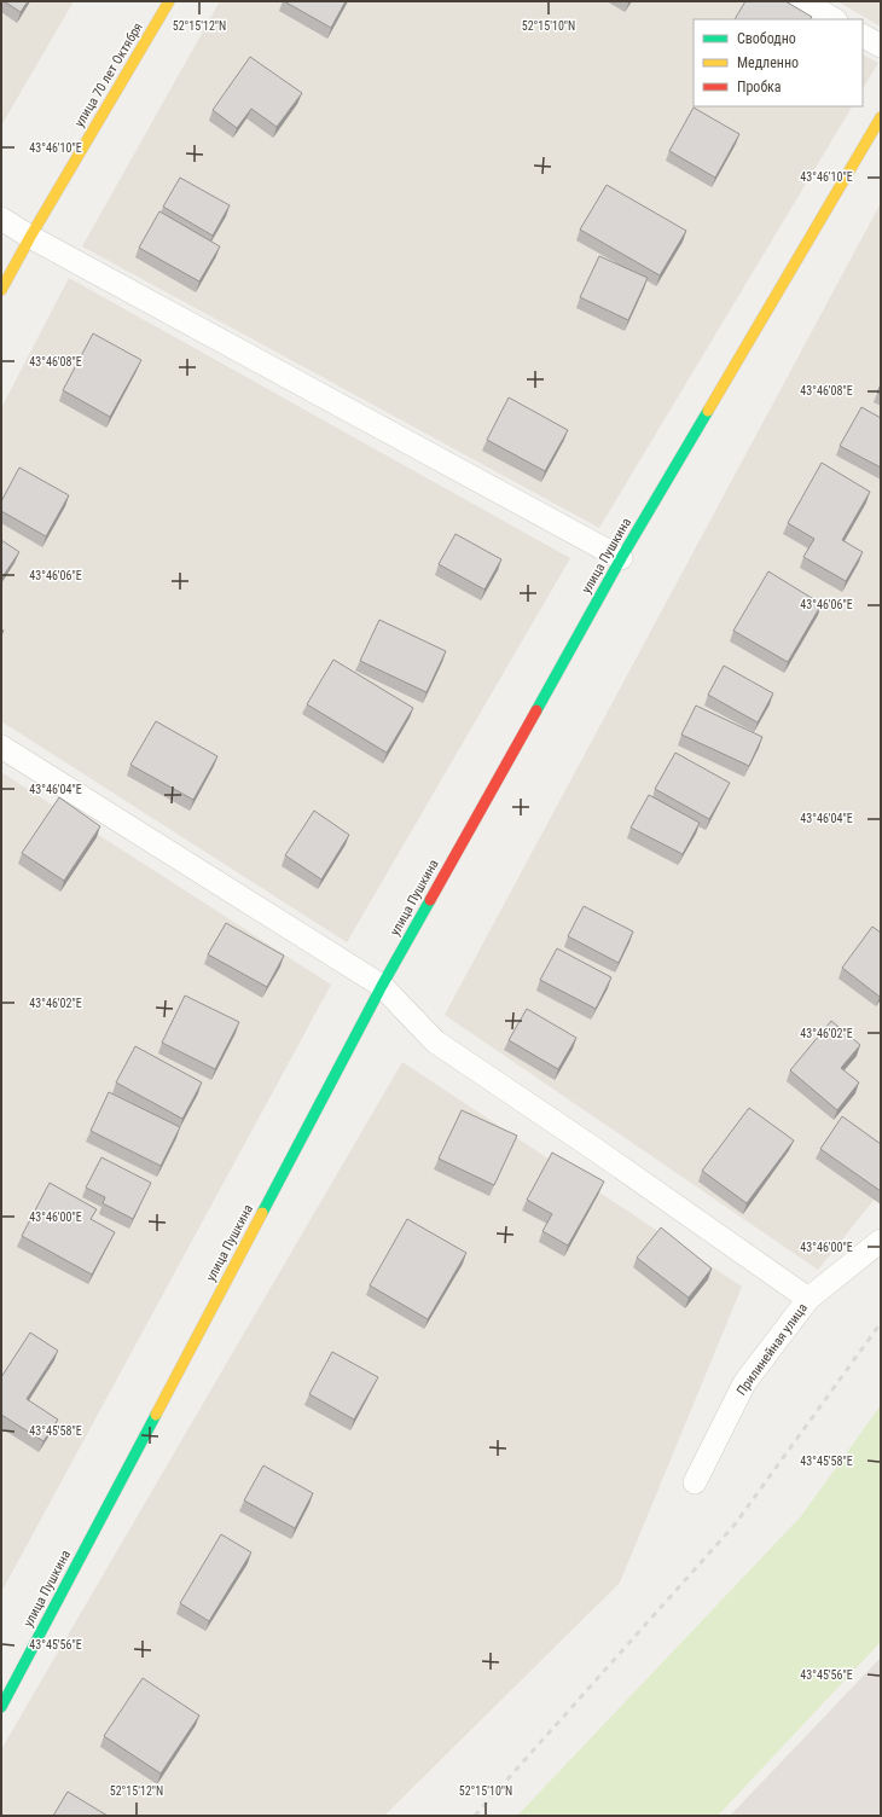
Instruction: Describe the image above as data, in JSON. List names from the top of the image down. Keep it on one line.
{"streets":{"street":["улица 70 лет Октября","улица Пушкина"],"lane":["Прилинейная улица"]},"legend":["Свободно","Медленно","Пробка"],"coordinates":["52°15'12\"N","52°15'10\"N","43°46'10\"E","43°46'08\"E","43°46'06\"E","43°46'04\"E","43°46'02\"E","43°46'00\"E","43°45'58\"E","43°45'56\"E"]}
